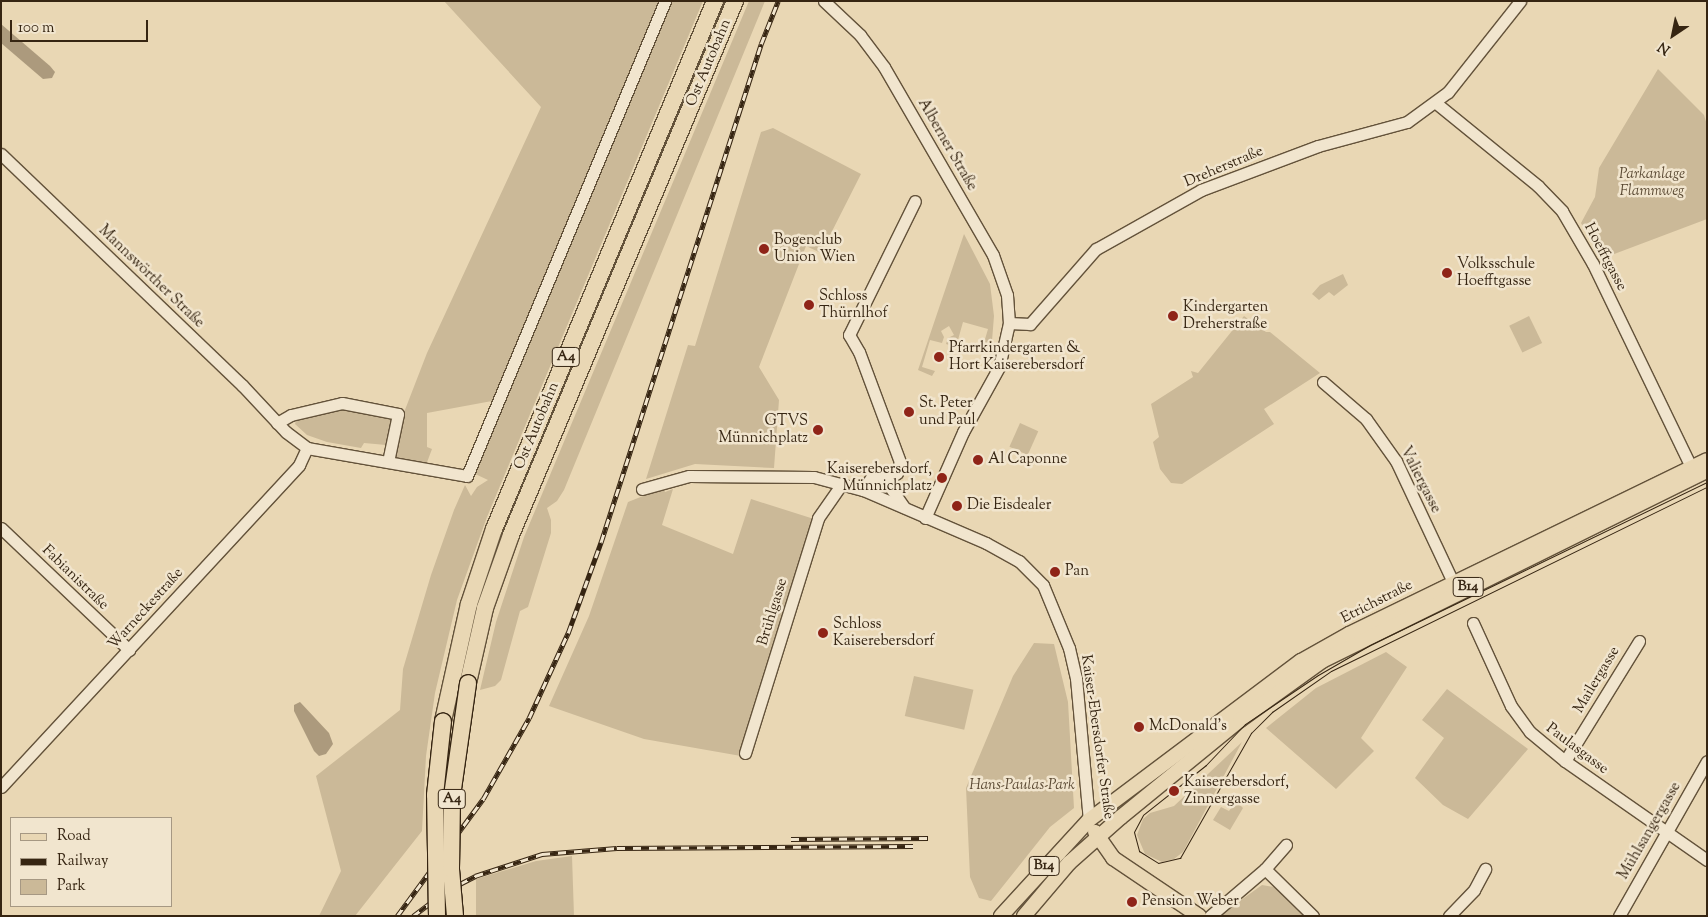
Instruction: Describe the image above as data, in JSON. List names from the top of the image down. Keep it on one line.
{"streets":{"highway":["Ost Autobahn","A4"],"main road":["B14","Etrichstraße","Kaiser-Ebersdorfer Straße"],"street":["Alberner Straße","Dreherstraße","Hoefftgasse","Mannswörther Straße","Valiergasse","Fabianistraße","Warneckestraße","Brühlgasse","Mailergasse","Paulasgasse","Mühlsangergasse"]},"crossings":[["Alberner Straße","Dreherstraße"],["Dreherstraße","Hoefftgasse"],["Hoefftgasse","Etrichstraße"],["Mannswörther Straße","Warneckestraße"],["Valiergasse","Etrichstraße"],["Fabianistraße","Warneckestraße"],["B14","Etrichstraße"],["B14","Kaiser-Ebersdorfer Straße"],["Etrichstraße","Kaiser-Ebersdorfer Straße"],["Brühlgasse","Kaiser-Ebersdorfer Straße"],["Mailergasse","Paulasgasse"],["Paulasgasse","Mühlsangergasse"]],"parks":["Parkanlage Flammweg","Hans-Paulas-Park"],"places":["Bogenclub Union Wien","Volksschule Hoefftgasse","Schloss Thürnlhof","Kindergarten Dreherstraße","Pfarrkindergarten & Hort Kaiserebersdorf","St. Peter und Paul","GTVS Münnichplatz","Al Caponne","Kaiserebersdorf, Münnichplatz","Die Eisdealer","Pan","Schloss Kaiserebersdorf","McDonald's","Kaiserebersdorf, Zinnergasse","Pension Weber"],"legend":["Road","Railway","Park"],"scale_bar":"100 m","north":"bottom left"}
